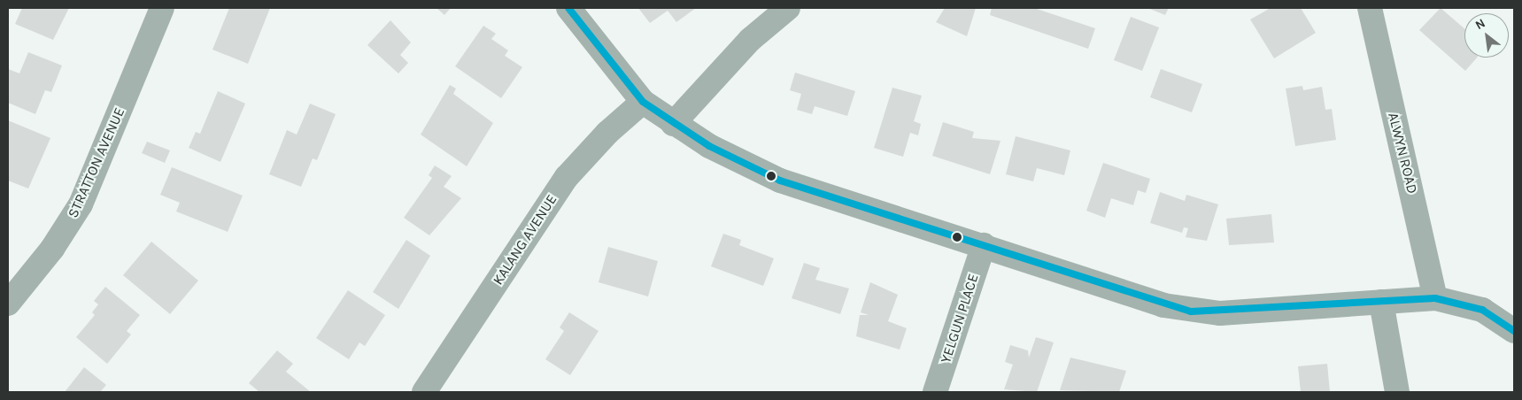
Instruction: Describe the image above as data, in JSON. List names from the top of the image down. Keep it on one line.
{"streets":{"street":["ALWYN ROAD","STRATTON AVENUE","KALANG AVENUE","YELGUN PLACE"]},"north":"top left"}
